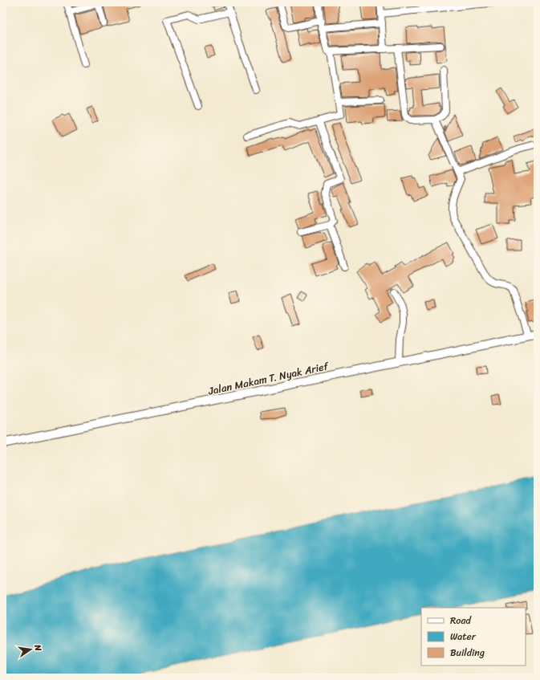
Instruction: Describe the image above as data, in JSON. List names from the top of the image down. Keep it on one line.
{"streets":{"street":["Jalan Makam T. Nyak Arief"]},"legend":["Road","Water","Building"],"north":"right"}
